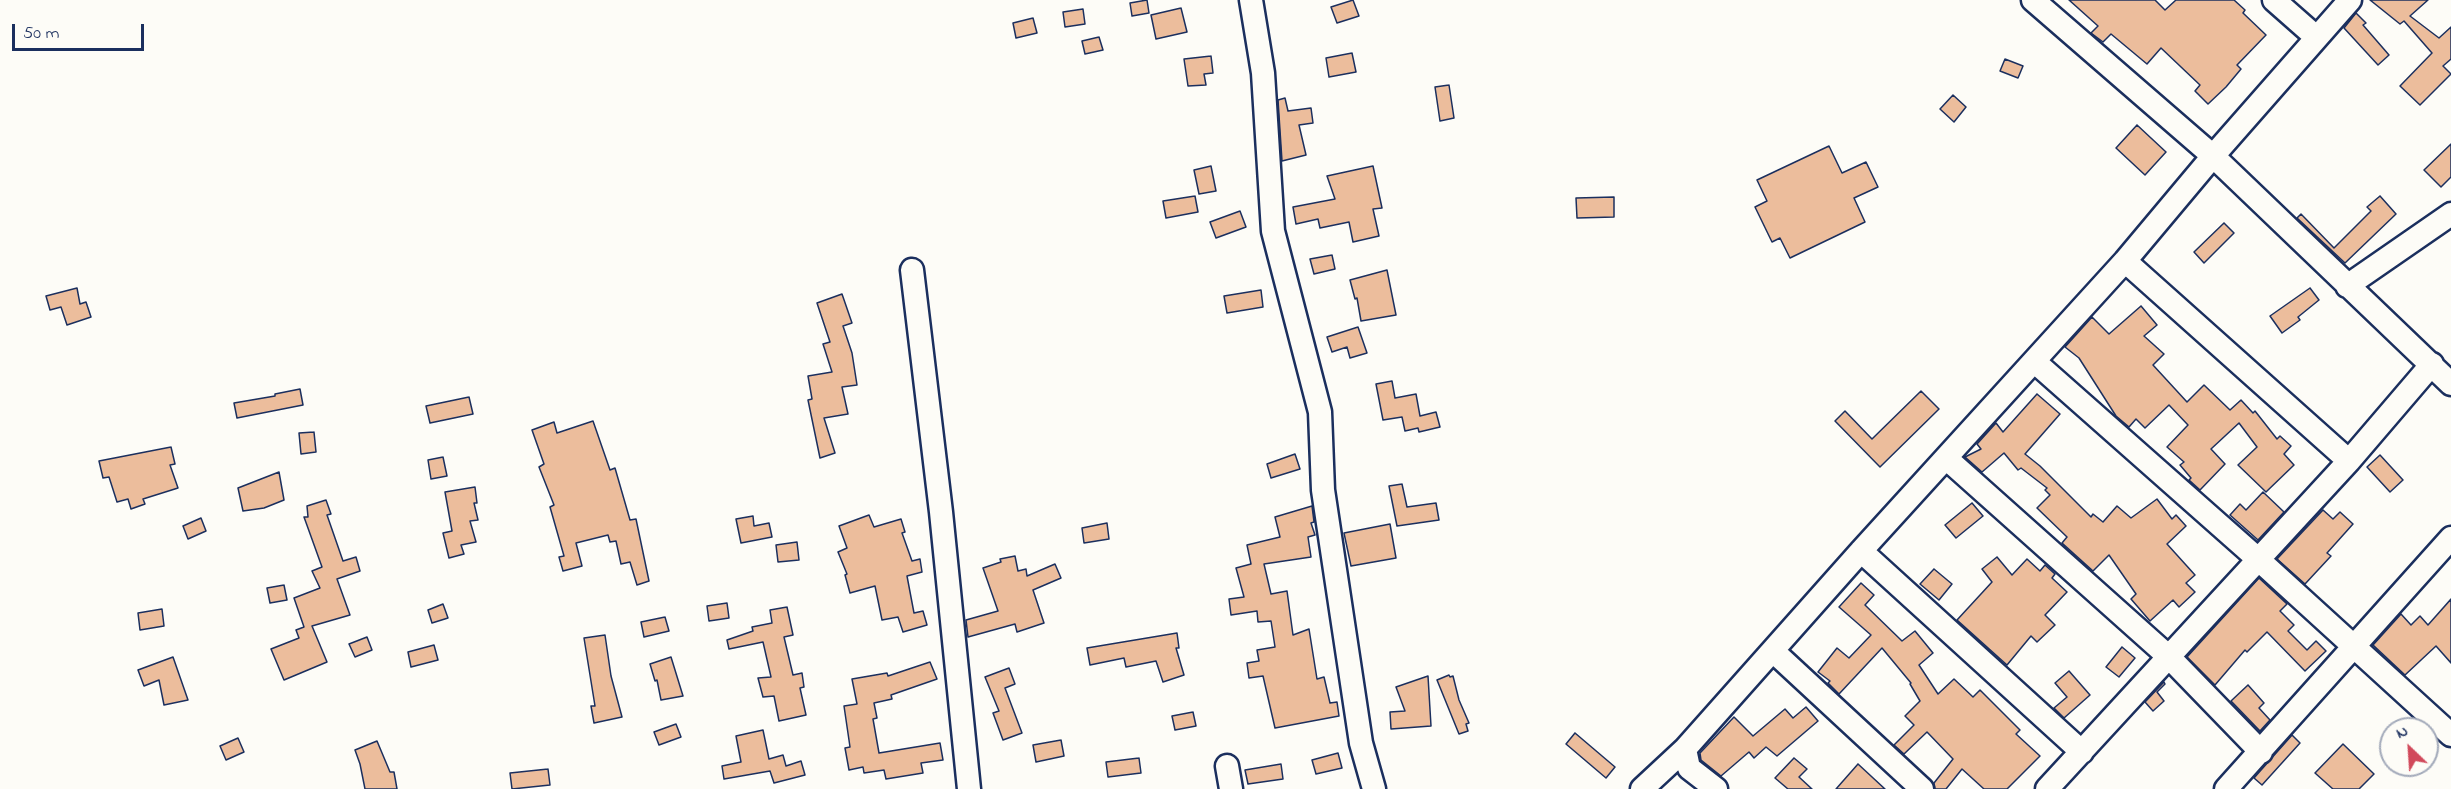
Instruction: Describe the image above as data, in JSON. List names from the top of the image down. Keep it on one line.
{"scale_bar":"50 m","north":"top left"}
